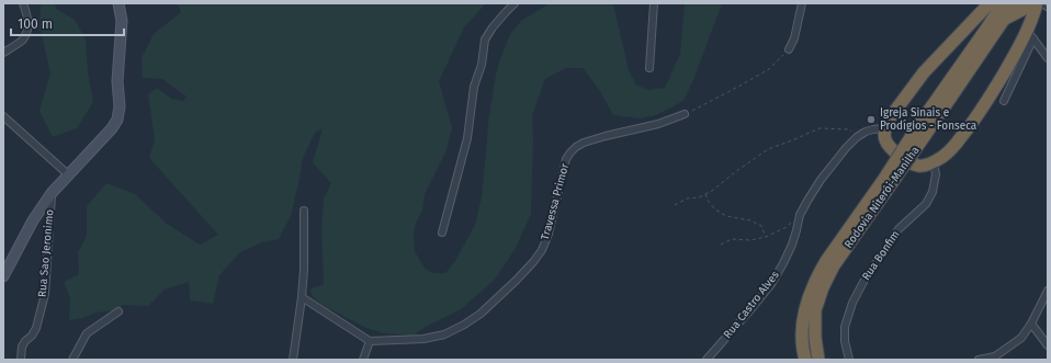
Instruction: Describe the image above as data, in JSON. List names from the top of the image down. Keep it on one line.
{"streets":{"highway":["Rodovia Niterói-Manilha"],"street":["Travessa Primor","Rua Sao Jeronimo","Rua Bonfim","Rua Castro Alves"]},"places":["Igreja Sinais e Prodígios - Fonseca"],"scale_bar":"100 m"}
